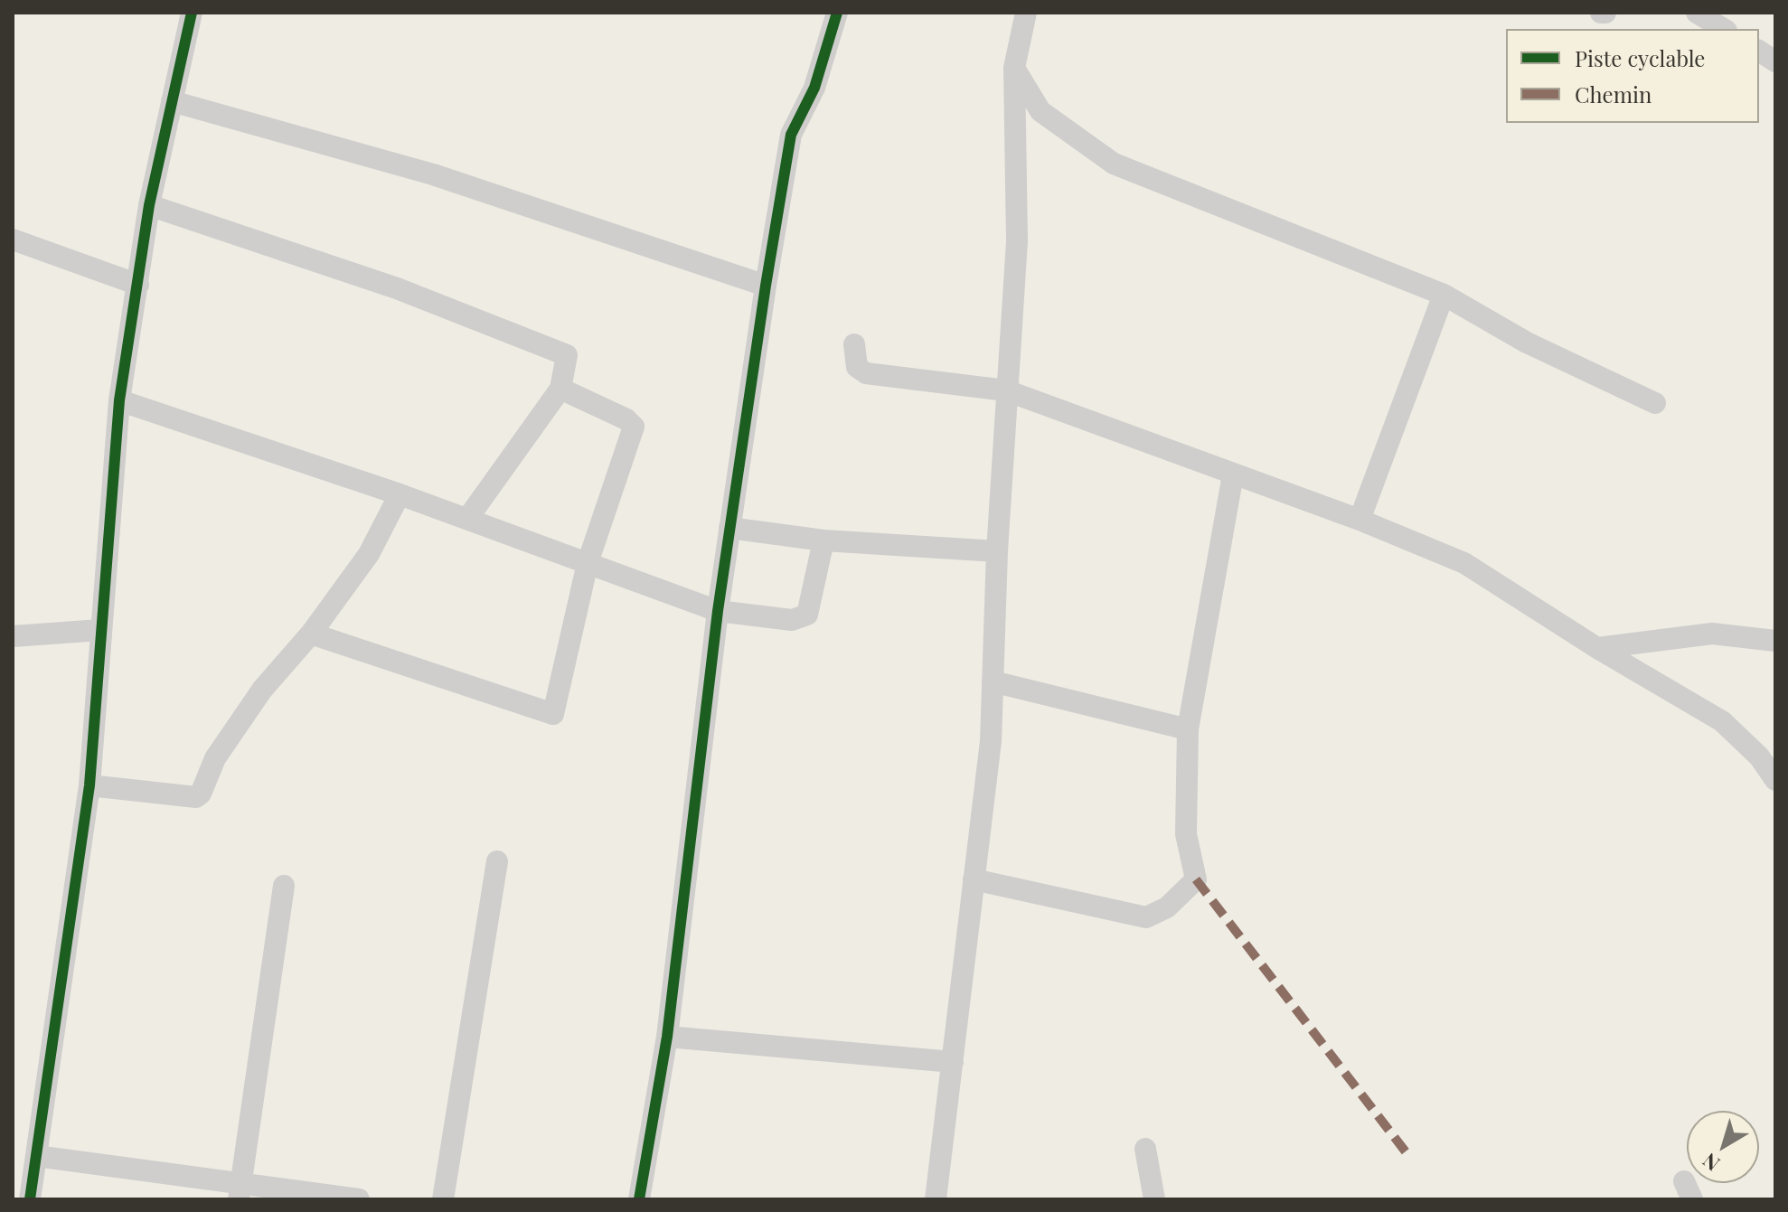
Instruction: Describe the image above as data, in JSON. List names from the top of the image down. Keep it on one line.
{"legend":["Piste cyclable","Chemin"],"north":"bottom left"}
